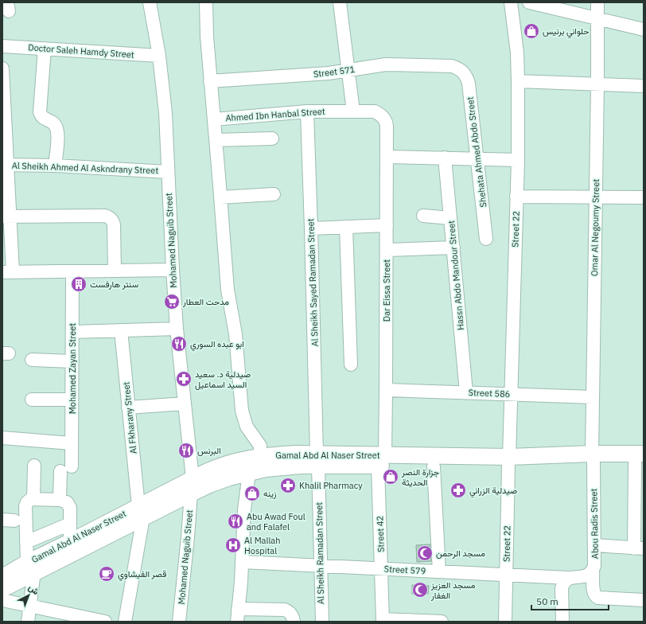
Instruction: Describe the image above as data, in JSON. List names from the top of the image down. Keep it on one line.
{"streets":{"main road":["Gamal Abd Al Naser Street"],"street":["Doctor Saleh Hamdy Street","Street 571","Ahmed Ibn Hanbal Street","Shehata Ahmed Abdo Street","Al Sheikh Ahmed Al Askndrany Street","Omar Al Negoumy Street","Street 22","Mohamed Naguib Street","Hassn Abdo Mandour Street","Al Sheikh Sayed Ramadan Street","Dar Eissa Street","Mohamed Zayan Street","Street 586","Al Fkharany Street","Abou Radis Street","Street 42","Al Sheikh Ramadan Street","Street 579"]},"crossings":[["Doctor Saleh Hamdy Street","Mohamed Naguib Street"],["Street 571","Shehata Ahmed Abdo Street"],["Ahmed Ibn Hanbal Street","Al Sheikh Sayed Ramadan Street"],["Ahmed Ibn Hanbal Street","Dar Eissa Street"],["Al Sheikh Ahmed Al Askndrany Street","Mohamed Naguib Street"],["Omar Al Negoumy Street","Street 586"],["Omar Al Negoumy Street","Gamal Abd Al Naser Street"],["Omar Al Negoumy Street","Abou Radis Street"],["Street 22","Street 586"],["Street 22","Gamal Abd Al Naser Street"],["Street 22","Street 579"],["Mohamed Naguib Street","Gamal Abd Al Naser Street"],["Hassn Abdo Mandour Street","Street 586"],["Al Sheikh Sayed Ramadan Street","Gamal Abd Al Naser Street"],["Al Sheikh Sayed Ramadan Street","Al Sheikh Ramadan Street"],["Dar Eissa Street","Street 586"],["Dar Eissa Street","Gamal Abd Al Naser Street"],["Dar Eissa Street","Street 42"],["Al Fkharany Street","Gamal Abd Al Naser Street"],["Gamal Abd Al Naser Street","Abou Radis Street"],["Gamal Abd Al Naser Street","Street 42"],["Gamal Abd Al Naser Street","Al Sheikh Ramadan Street"],["Abou Radis Street","Street 579"],["Street 42","Street 579"],["Al Sheikh Ramadan Street","Street 579"]],"places":{"shop":["حلواني برنيس","جزارة النصر الحديثة","زينه"],"building":["سنتر هارفست"],"supermarket":["مدحت العطار"],"restaurant":["ابو عبده السوري","البرنس","Abu Awad Foul and Falafel"],"pharmacy":["صيدلية د. سعيد السيد اسماعيل","Khalil Pharmacy","صيدلية الزراني"],"hospital":["Al Mallah Hospital"],"mosque":["مسجد الرحمن","مسجد العزيز الغفار"],"cafe":["قصر الفيشاوي"]},"scale_bar":"50 m","north":"top right"}
